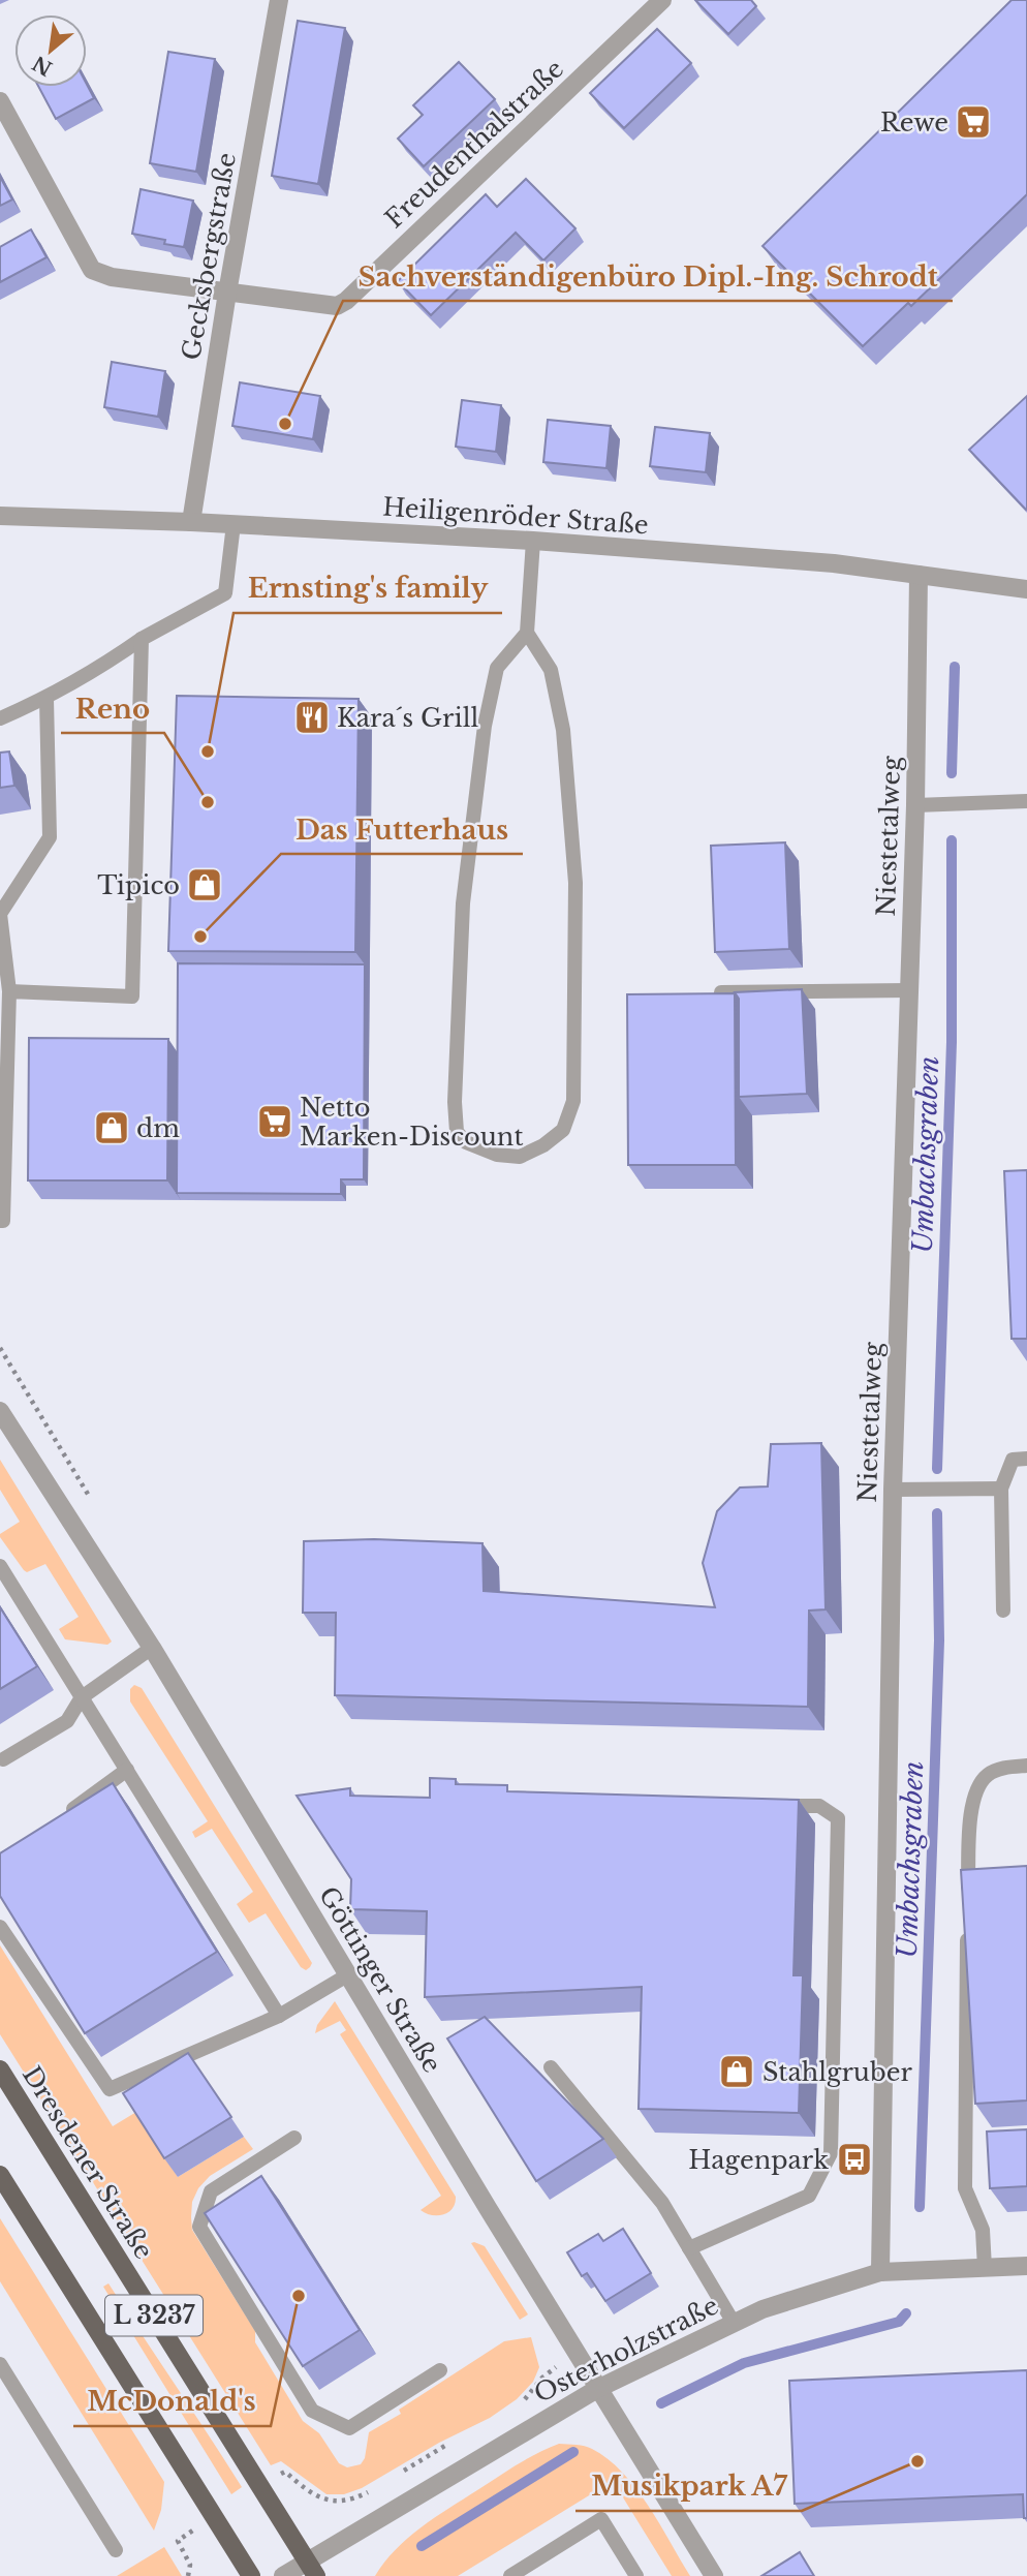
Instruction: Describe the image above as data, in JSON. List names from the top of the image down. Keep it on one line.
{"streets":{"main road":["Dresdener Straße","L 3237"],"street":["Freudenthalstraße","Gecksbergstraße","Heiligenröder Straße","Niestetalweg","Göttinger Straße","Osterholzstraße"]},"crossings":[["Freudenthalstraße","Gecksbergstraße"],["Gecksbergstraße","Heiligenröder Straße"],["Heiligenröder Straße","Niestetalweg"],["Niestetalweg","Osterholzstraße"],["Göttinger Straße","Osterholzstraße"],["Dresdener Straße","Osterholzstraße"]],"water":["Umbachsgraben"],"places":{"supermarket":["Rewe","Netto Marken-Discount"],"other":["Sachverständigenbüro Dipl.-Ing. Schrodt","Ernsting's family","Reno","Das Futterhaus","McDonald's","Musikpark A7"],"restaurant":["Kara´s Grill"],"shop":["Tipico","dm","Stahlgruber"],"bus stop":["Hagenpark"]},"north":"bottom left"}
